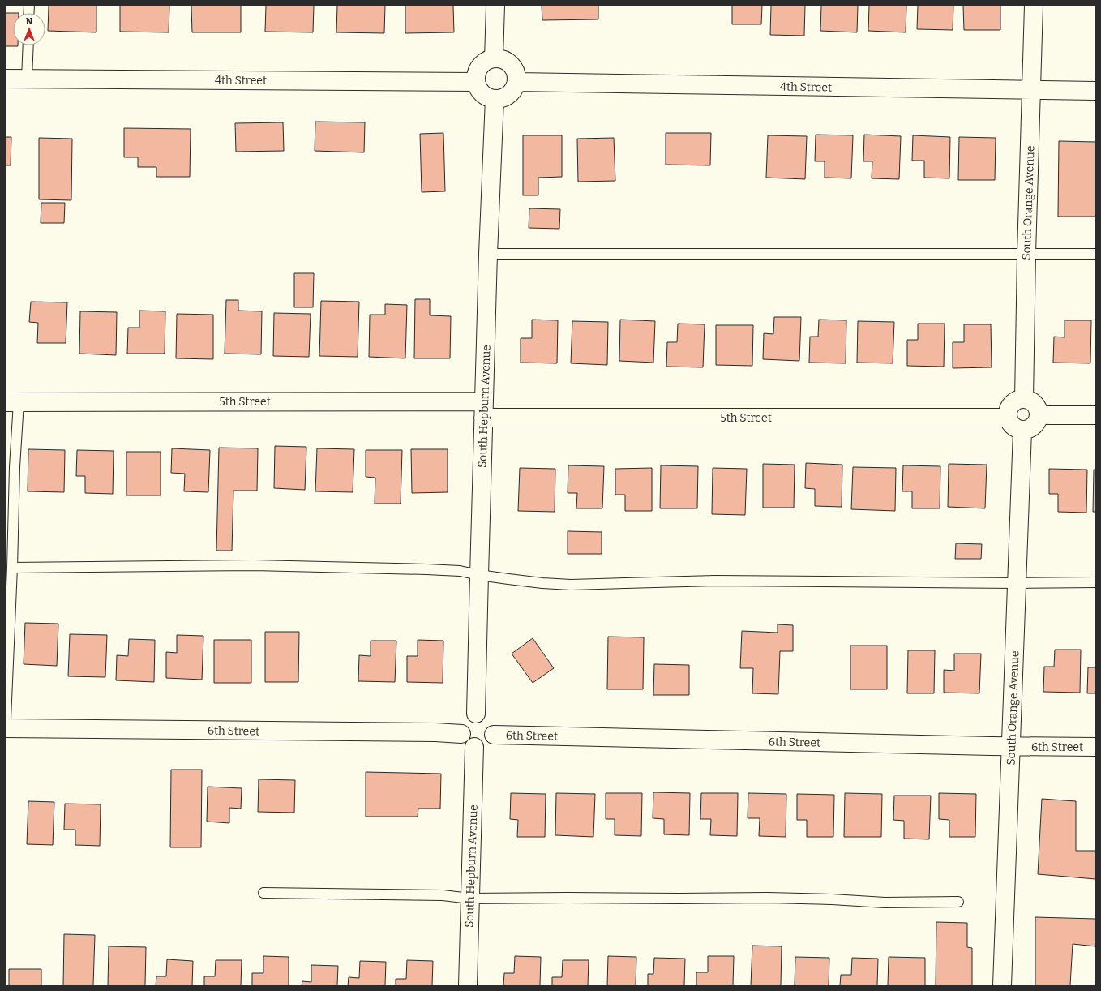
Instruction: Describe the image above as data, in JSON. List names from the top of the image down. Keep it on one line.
{"streets":{"street":["4th Street","South Orange Avenue","5th Street","South Hepburn Avenue","6th Street"]},"crossings":[["4th Street","South Orange Avenue"],["4th Street","South Hepburn Avenue"],["South Orange Avenue","5th Street"],["South Orange Avenue","6th Street"],["5th Street","South Hepburn Avenue"],["South Hepburn Avenue","6th Street"]],"north":"top"}
